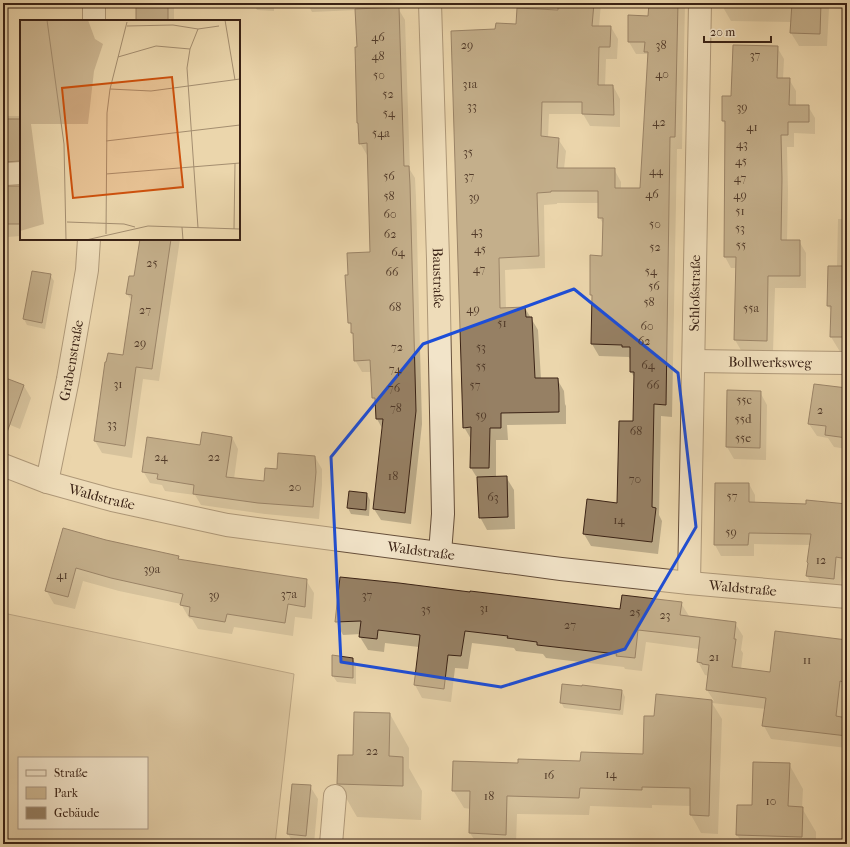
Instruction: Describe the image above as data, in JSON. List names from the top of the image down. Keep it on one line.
{"streets":{"street":["Baustraße","Schloßstraße","Grabenstraße","Bollwerksweg","Waldstraße"]},"crossings":[["Baustraße","Waldstraße"],["Schloßstraße","Bollwerksweg"],["Schloßstraße","Waldstraße"],["Grabenstraße","Waldstraße"]],"house_numbers":["46","29","38","37","48","40","50","31a","52","33","39","54","42","41","54a","43","35","45","44","56","37","47","46","49","58","39","51","60","50","53","43","62","55","52","45","64","25","47","54","66","56","58","68","55a","49","27","51","60","62","29","72","53","64","55","74","31","57","66","76","55c","78","2","59","55d","33","68","55e","24","22","18","70","20","57","63","14","59","12","39a","41","37a","39","37","31","35","25","23","27","21","11","22","14","16","18","10"],"legend":["Straße","Park","Gebäude"],"scale_bar":"20 m"}
